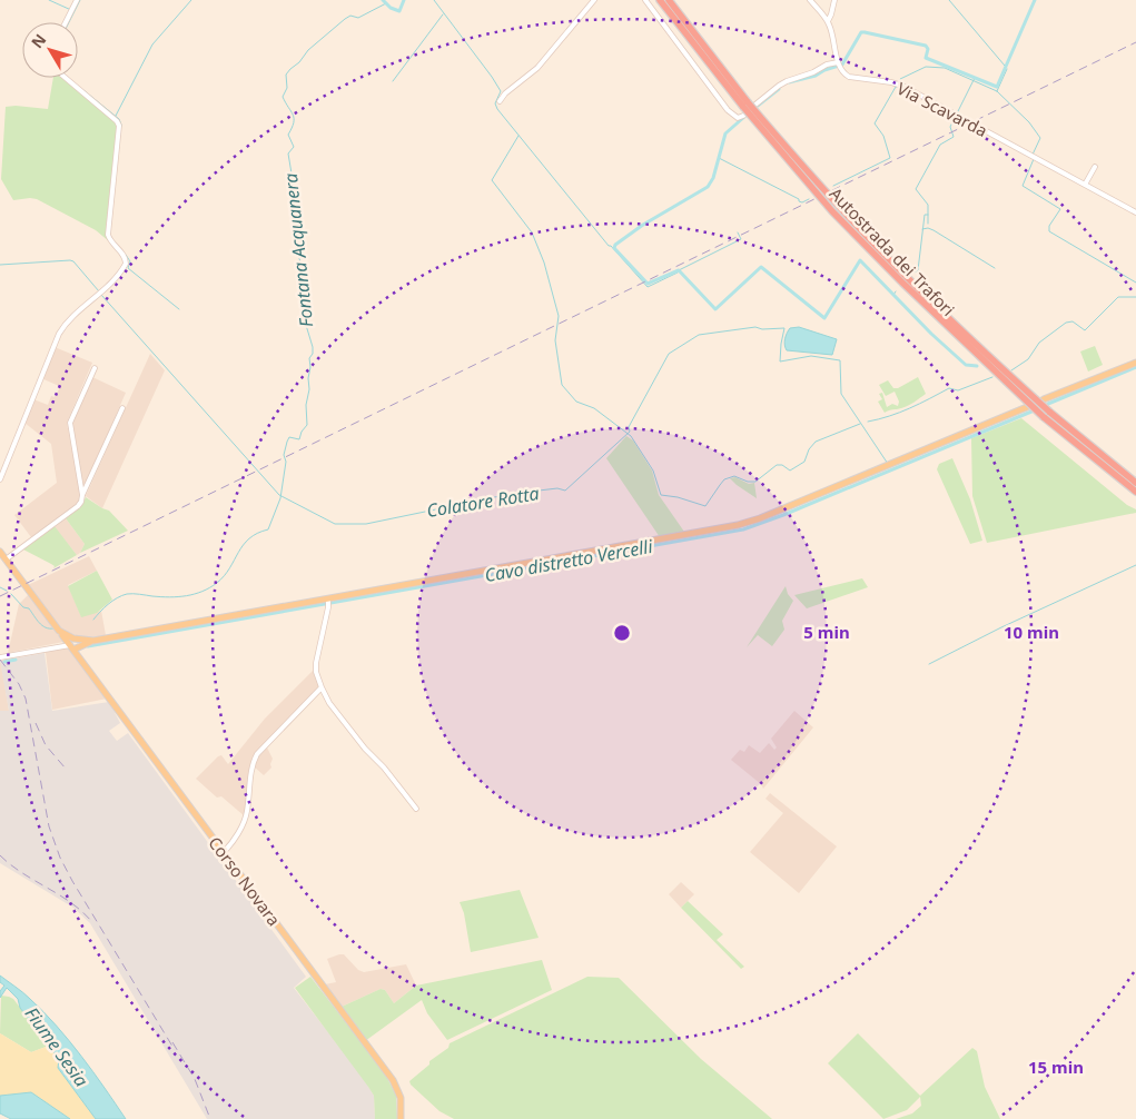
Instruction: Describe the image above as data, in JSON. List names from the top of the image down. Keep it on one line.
{"streets":{"highway":["Autostrada dei Trafori"],"main road":["Corso Novara"],"street":["Via Scavarda"]},"water":["Fontana Acquanera","Colatore Rotta","Cavo distretto Vercelli","Fiume Sesia"],"north":"top left","rings":["5 min","10 min","15 min"]}
